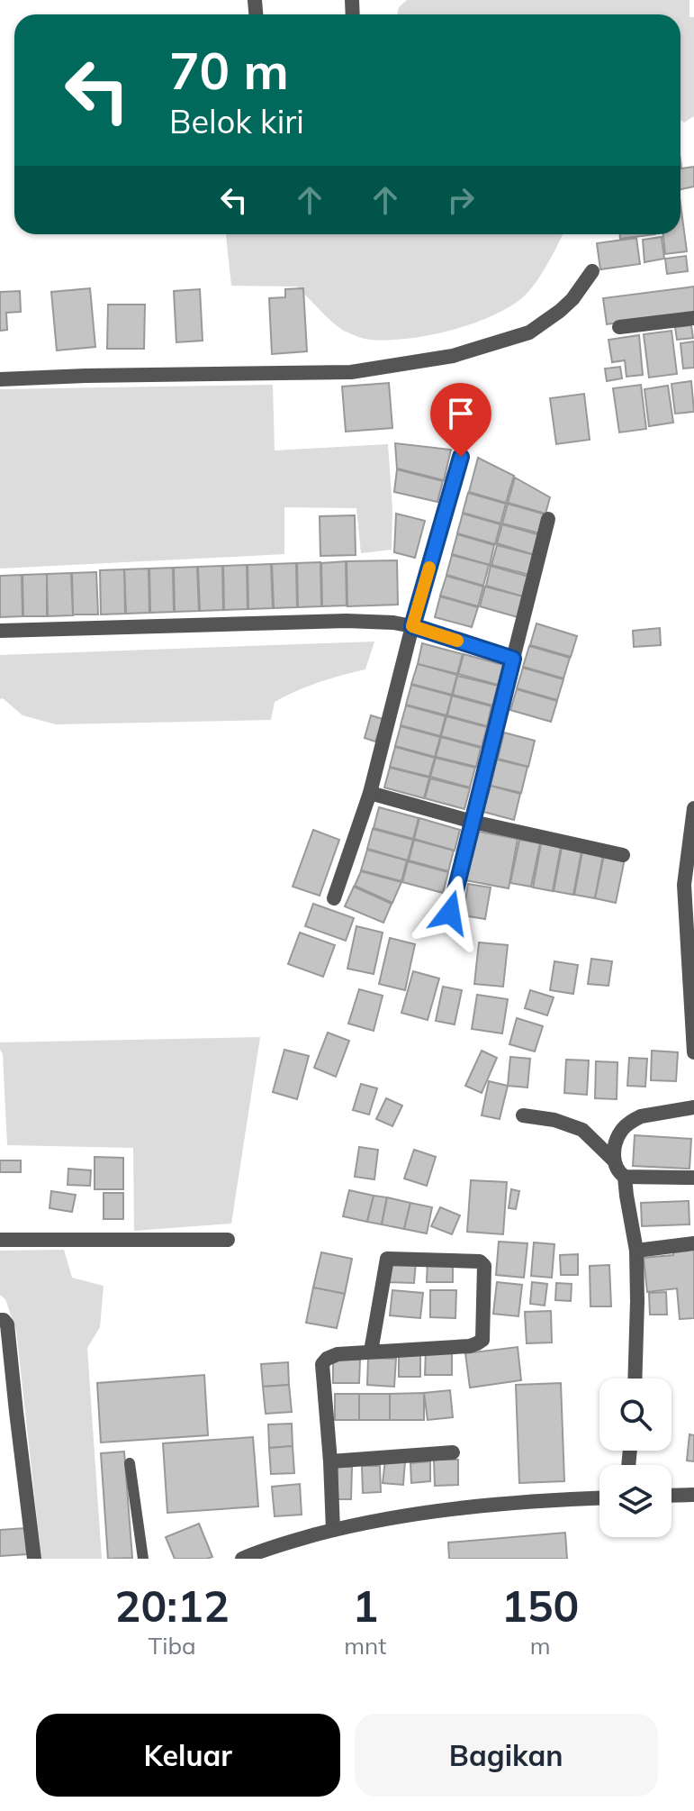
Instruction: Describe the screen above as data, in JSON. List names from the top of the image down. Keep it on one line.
{"page":{"turn":["70 m","Belok kiri"],"eta":["20:12","Tiba","1","mnt","150","m"],"buttons":["Keluar","Bagikan"]}}
